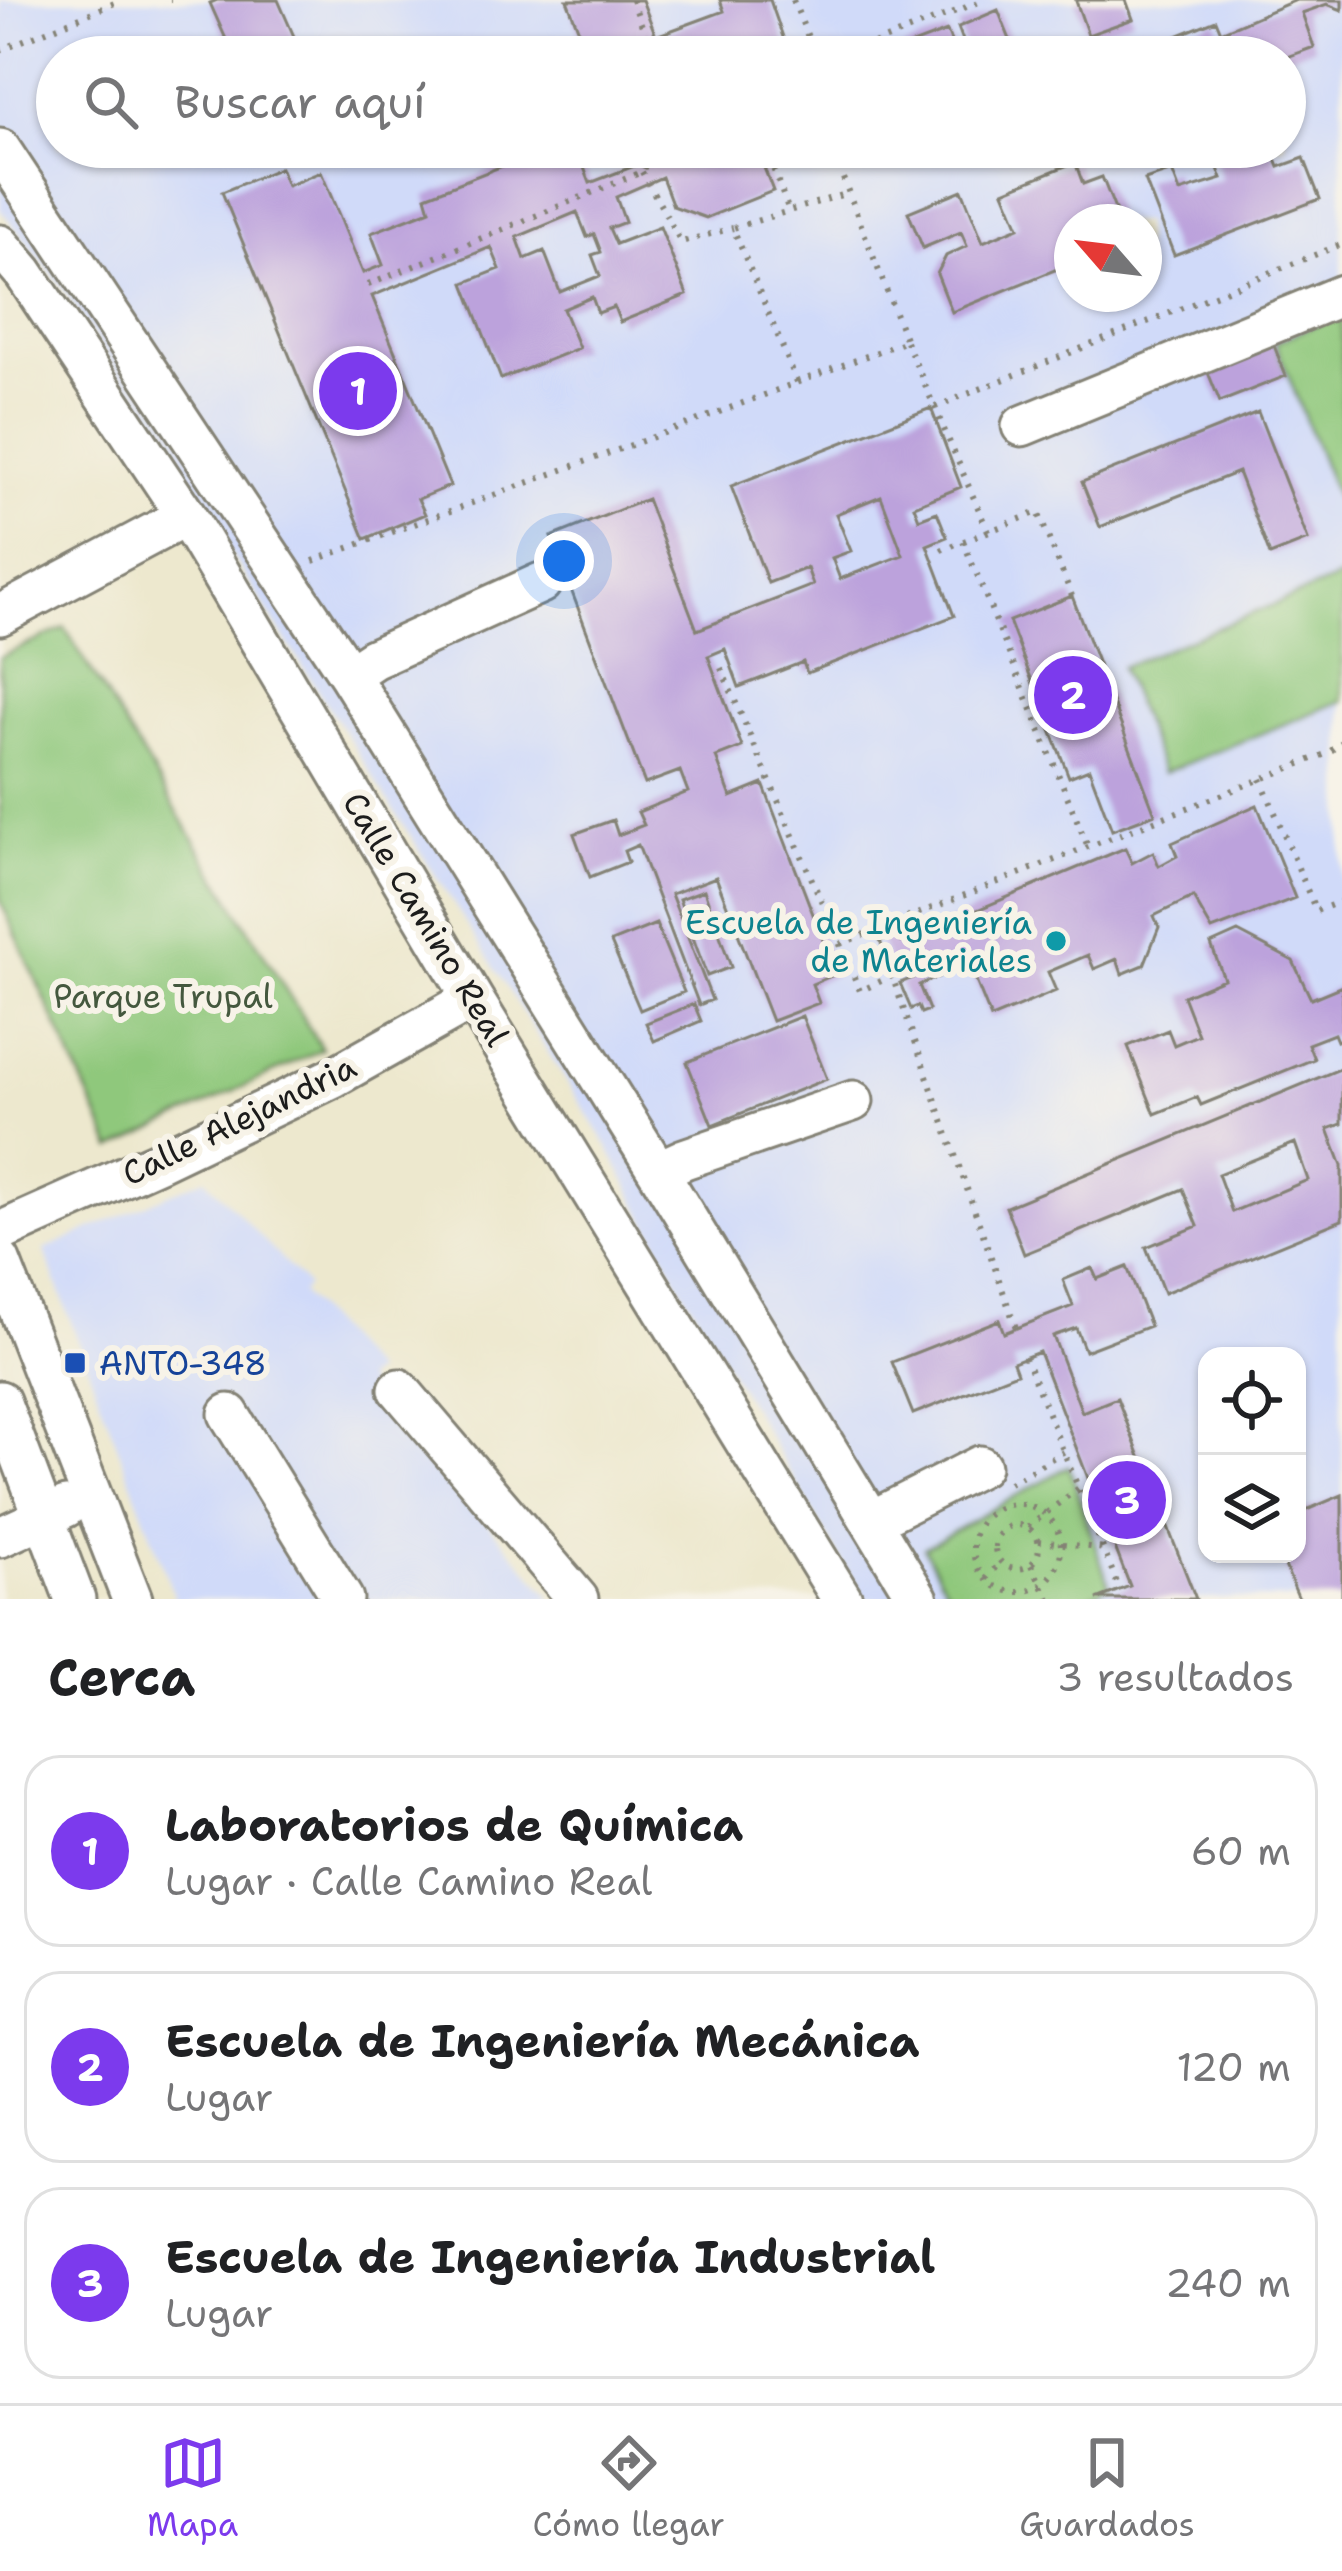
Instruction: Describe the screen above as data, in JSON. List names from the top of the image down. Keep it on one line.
{"streets":{"street":["Calle Camino Real","Calle Alejandria"]},"crossings":[["Calle Camino Real","Calle Alejandria"]],"parks":["Parque Trupal"],"places":{"other":["Escuela de Ingeniería de Materiales"],"transit":["ANTO-348"]},"north":"top left","page":{"search":"Buscar aquí","pins":["1","2","3"],"heading":["Cerca","3 resultados"],"list":[{"mark":"1","name":"Laboratorios de Química","note":"Lugar · Calle Camino Real","value":"60 m"},{"mark":"2","name":"Escuela de Ingeniería Mecánica","note":"Lugar","value":"120 m"},{"mark":"3","name":"Escuela de Ingeniería Industrial","note":"Lugar","value":"240 m"}],"nav":["Mapa","Cómo llegar","Guardados"]}}
